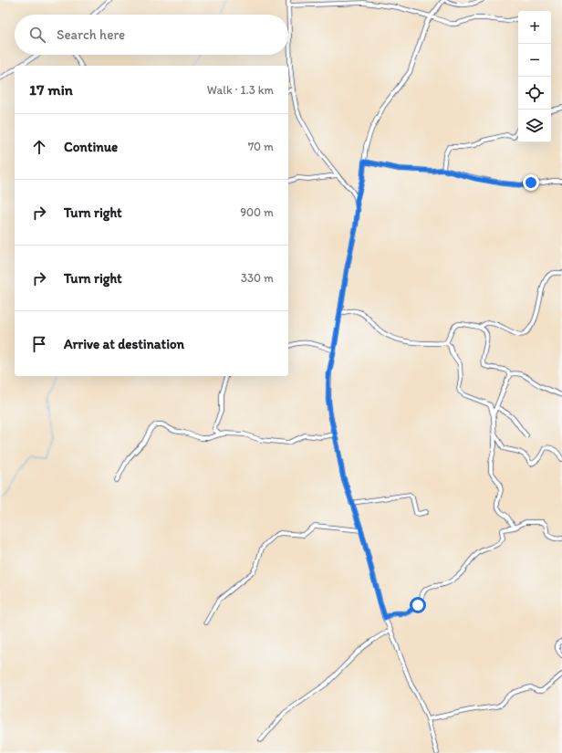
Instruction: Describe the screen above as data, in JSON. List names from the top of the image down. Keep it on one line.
{"page":{"map_buttons":["+","−"],"search":"Search here","heading":["17 min","Walk · 1.3 km"],"list":[["Continue","70 m"],["Turn right","900 m"],["Turn right","330 m"],"Arrive at destination"]}}
